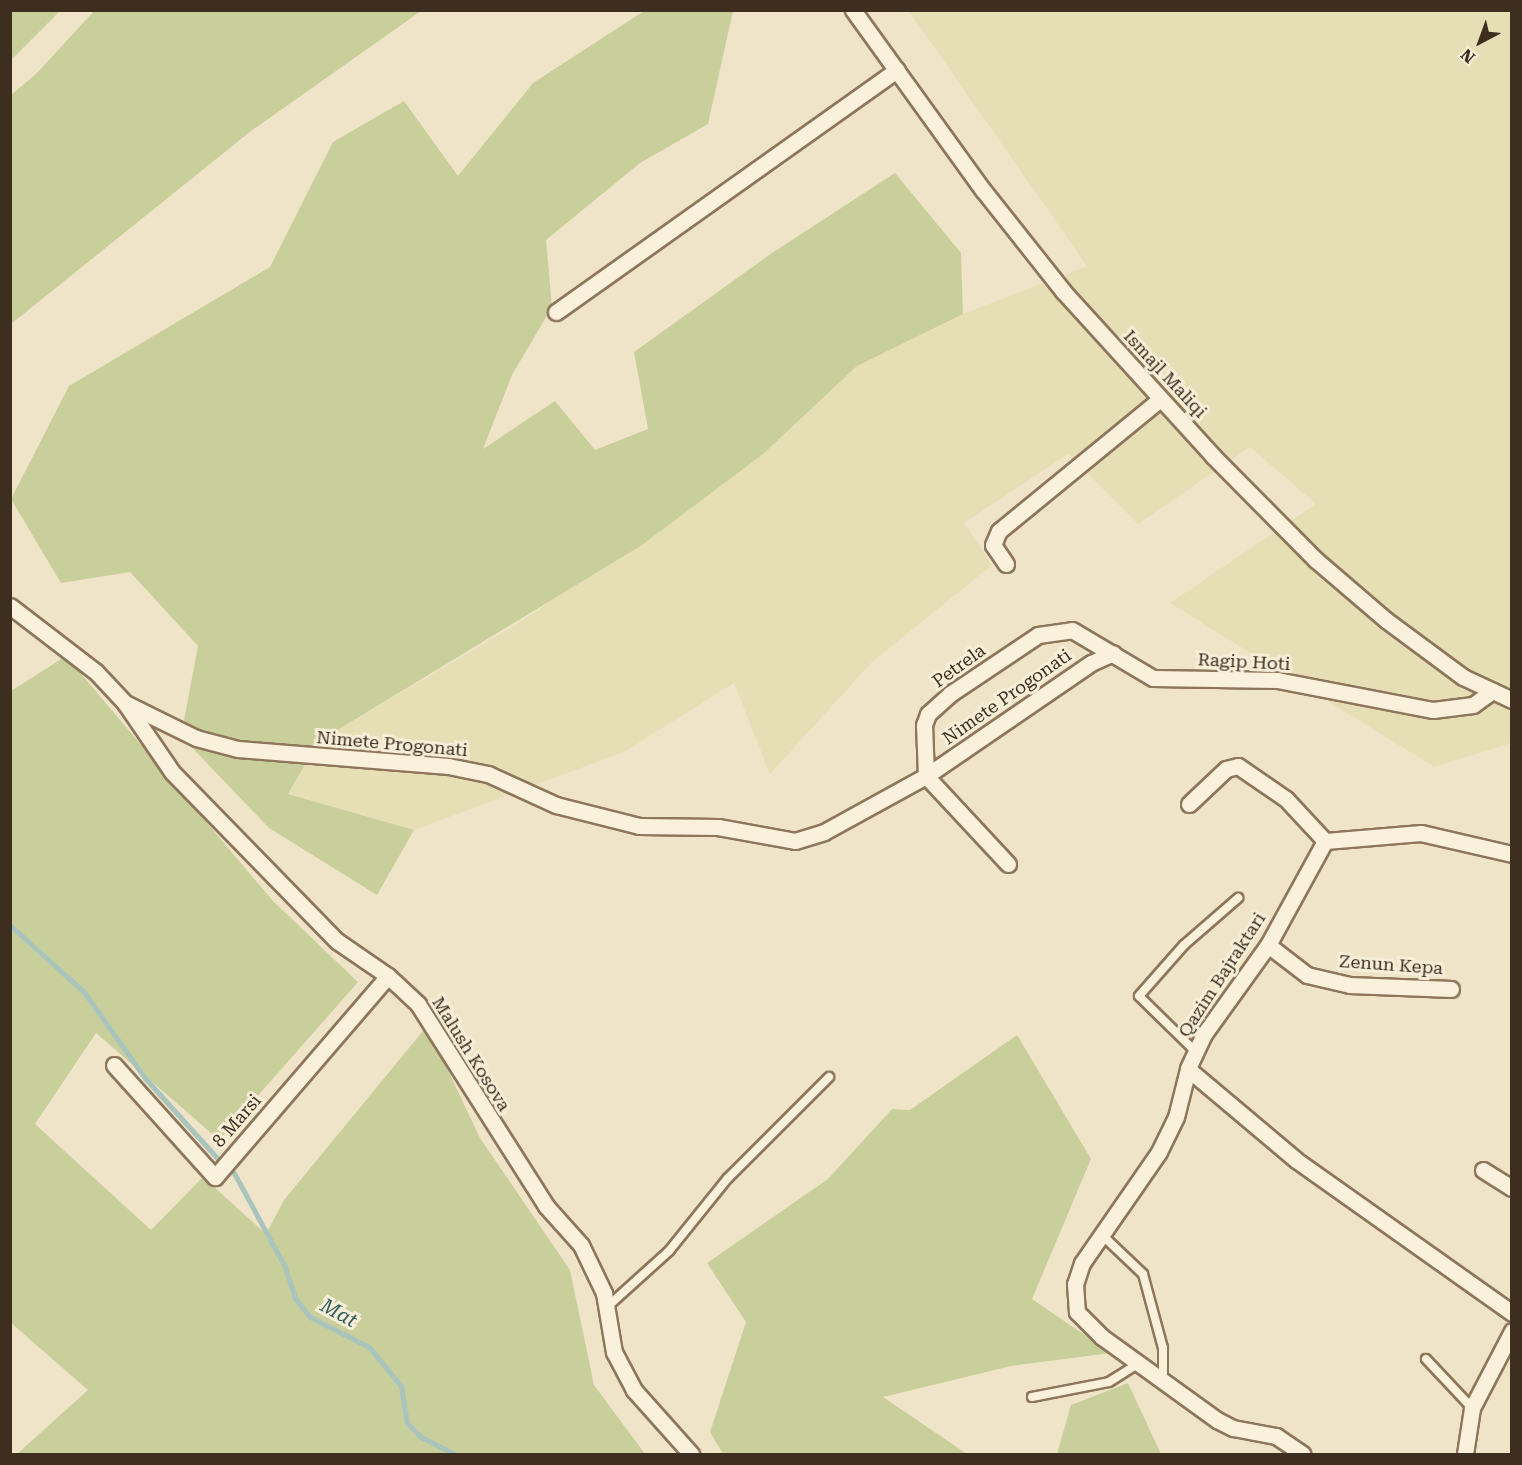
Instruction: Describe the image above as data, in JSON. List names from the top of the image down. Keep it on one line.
{"streets":{"street":["Ismajl Maliqi","Ragip Hoti","Petrela","Nimete Progonati","Zenun Kepa","Qazim Bajraktari","Malush Kosova","8 Marsi"]},"crossings":[["Ismajl Maliqi","Ragip Hoti"],["Ragip Hoti","Petrela"],["Ragip Hoti","Nimete Progonati"],["Petrela","Nimete Progonati"],["Nimete Progonati","Malush Kosova"],["Zenun Kepa","Qazim Bajraktari"],["Malush Kosova","8 Marsi"]],"water":["Mat"],"north":"bottom left"}
